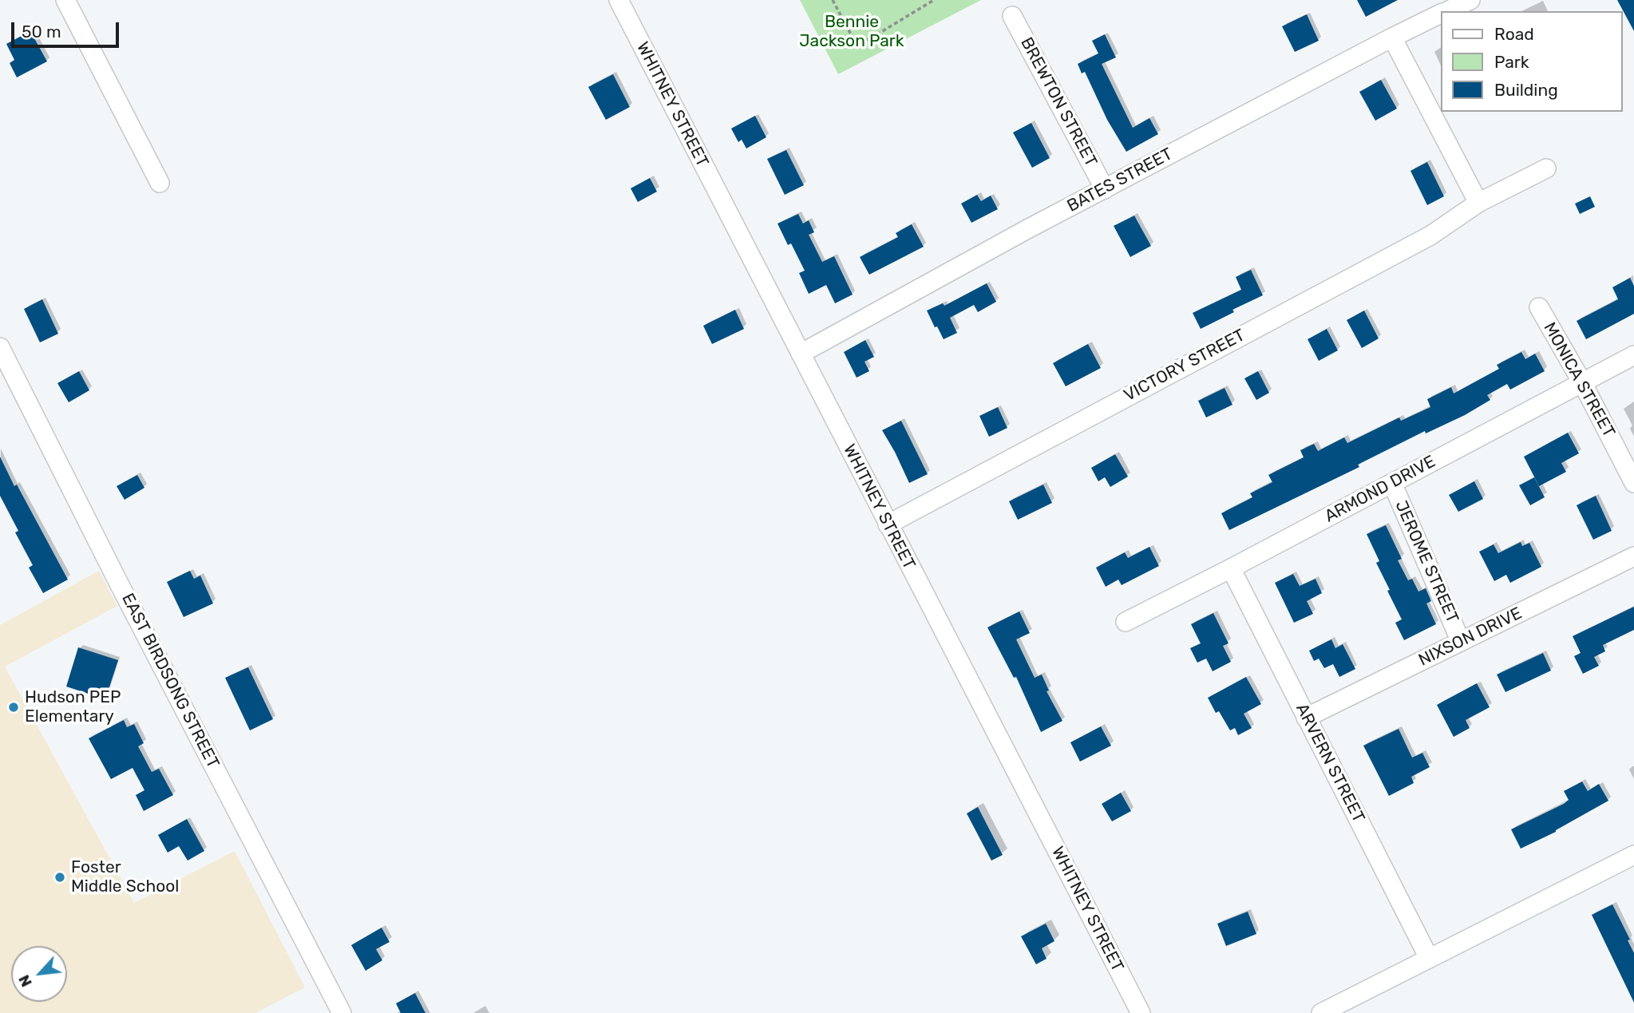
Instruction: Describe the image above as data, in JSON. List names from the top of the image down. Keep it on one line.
{"streets":{"street":["BREWTON STREET","WHITNEY STREET","BATES STREET","VICTORY STREET","MONICA STREET","ARMOND DRIVE","JEROME STREET","NIXSON DRIVE","EAST BIRDSONG STREET","ARVERN STREET"]},"crossings":[["BREWTON STREET","BATES STREET"],["WHITNEY STREET","BATES STREET"],["WHITNEY STREET","VICTORY STREET"],["MONICA STREET","ARMOND DRIVE"],["ARMOND DRIVE","JEROME STREET"],["ARMOND DRIVE","ARVERN STREET"],["JEROME STREET","NIXSON DRIVE"],["NIXSON DRIVE","ARVERN STREET"]],"parks":["Bennie Jackson Park"],"places":["Hudson PEP Elementary","Foster Middle School"],"legend":["Road","Park","Building"],"scale_bar":"50 m","north":"bottom left"}
